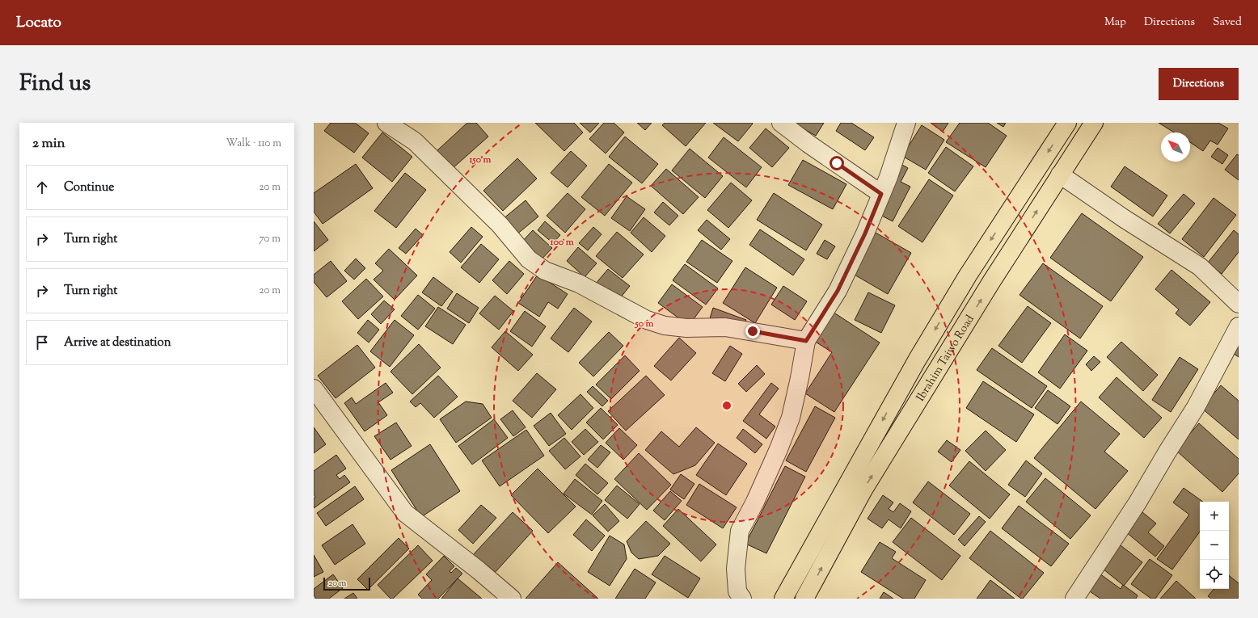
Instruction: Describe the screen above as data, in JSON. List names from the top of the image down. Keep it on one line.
{"streets":{"main road":["Ibrahim Taiwo Road"]},"scale_bar":"20 m","north":"top left","page":{"header":"Locato","nav":["Map","Directions","Saved"],"title":"Find us","buttons":"Directions","heading":["2 min","Walk · 110 m"],"list":[["Continue","20 m"],["Turn right","70 m"],["Turn right","20 m"],"Arrive at destination"],"map_buttons":["+","−"],"scale":"20 m"},"rings":["150 m","100 m","50 m"]}
